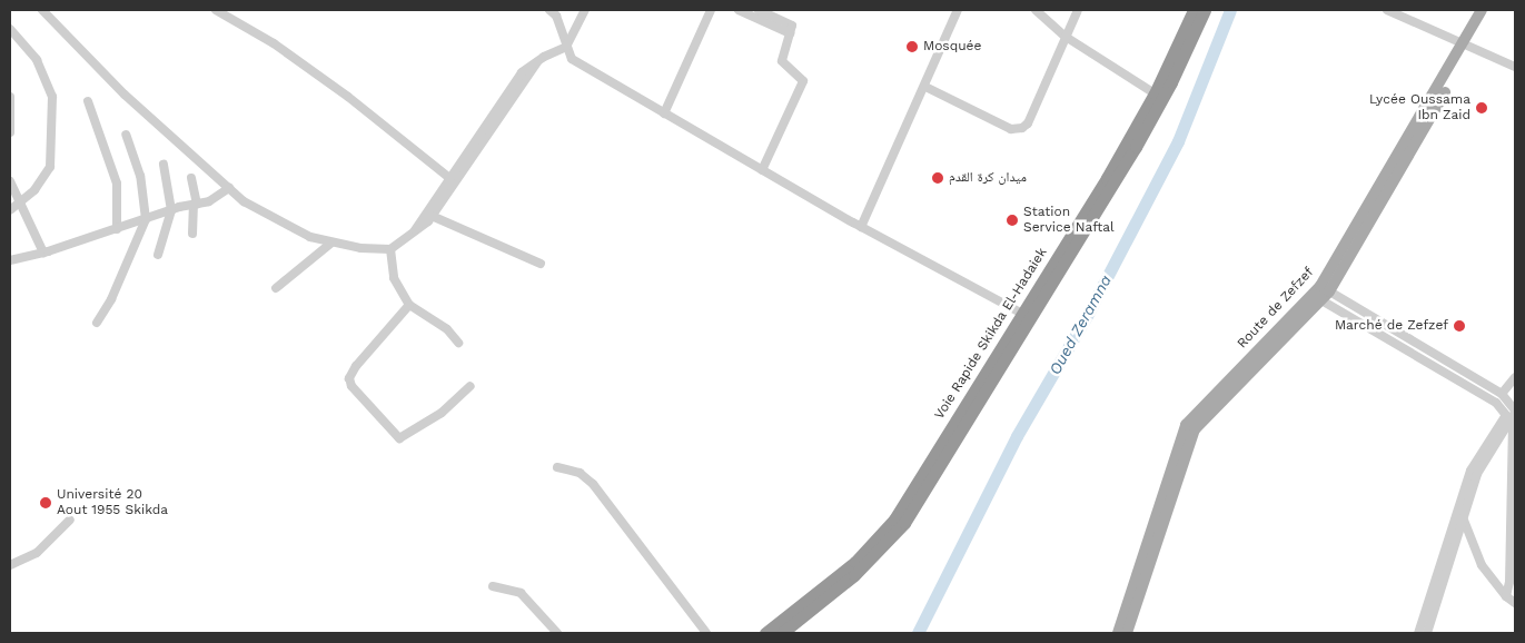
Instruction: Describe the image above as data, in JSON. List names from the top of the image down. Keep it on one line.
{"streets":{"highway":["Voie Rapide Skikda El-Hadaiek"],"main road":["Route de Zefzef"]},"water":["Oued Zeramna"],"places":["Mosquée","Lycée Oussama Ibn Zaid","ميدان كرة القدم","Station Service Naftal","Marché de Zefzef","Université 20 Aout 1955 Skikda"]}
